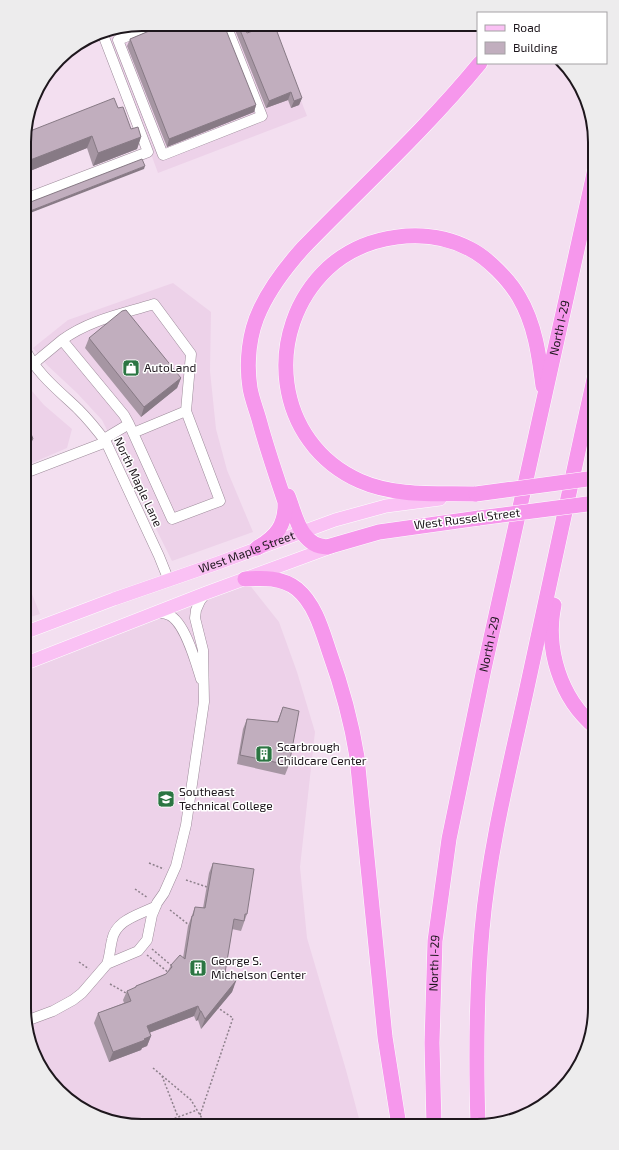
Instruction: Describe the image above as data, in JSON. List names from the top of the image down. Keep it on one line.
{"streets":{"highway":["North I-29","West Russell Street"],"main road":["West Maple Street"],"street":["North Maple Lane"]},"crossings":[["North I-29","West Russell Street"],["North Maple Lane","West Maple Street"],["West Russell Street","West Maple Street"]],"places":{"shop":["AutoLand"],"building":["Scarbrough Childcare Center","George S. Michelson Center"],"school or university":["Southeast Technical College"]},"legend":["Road","Building"]}
